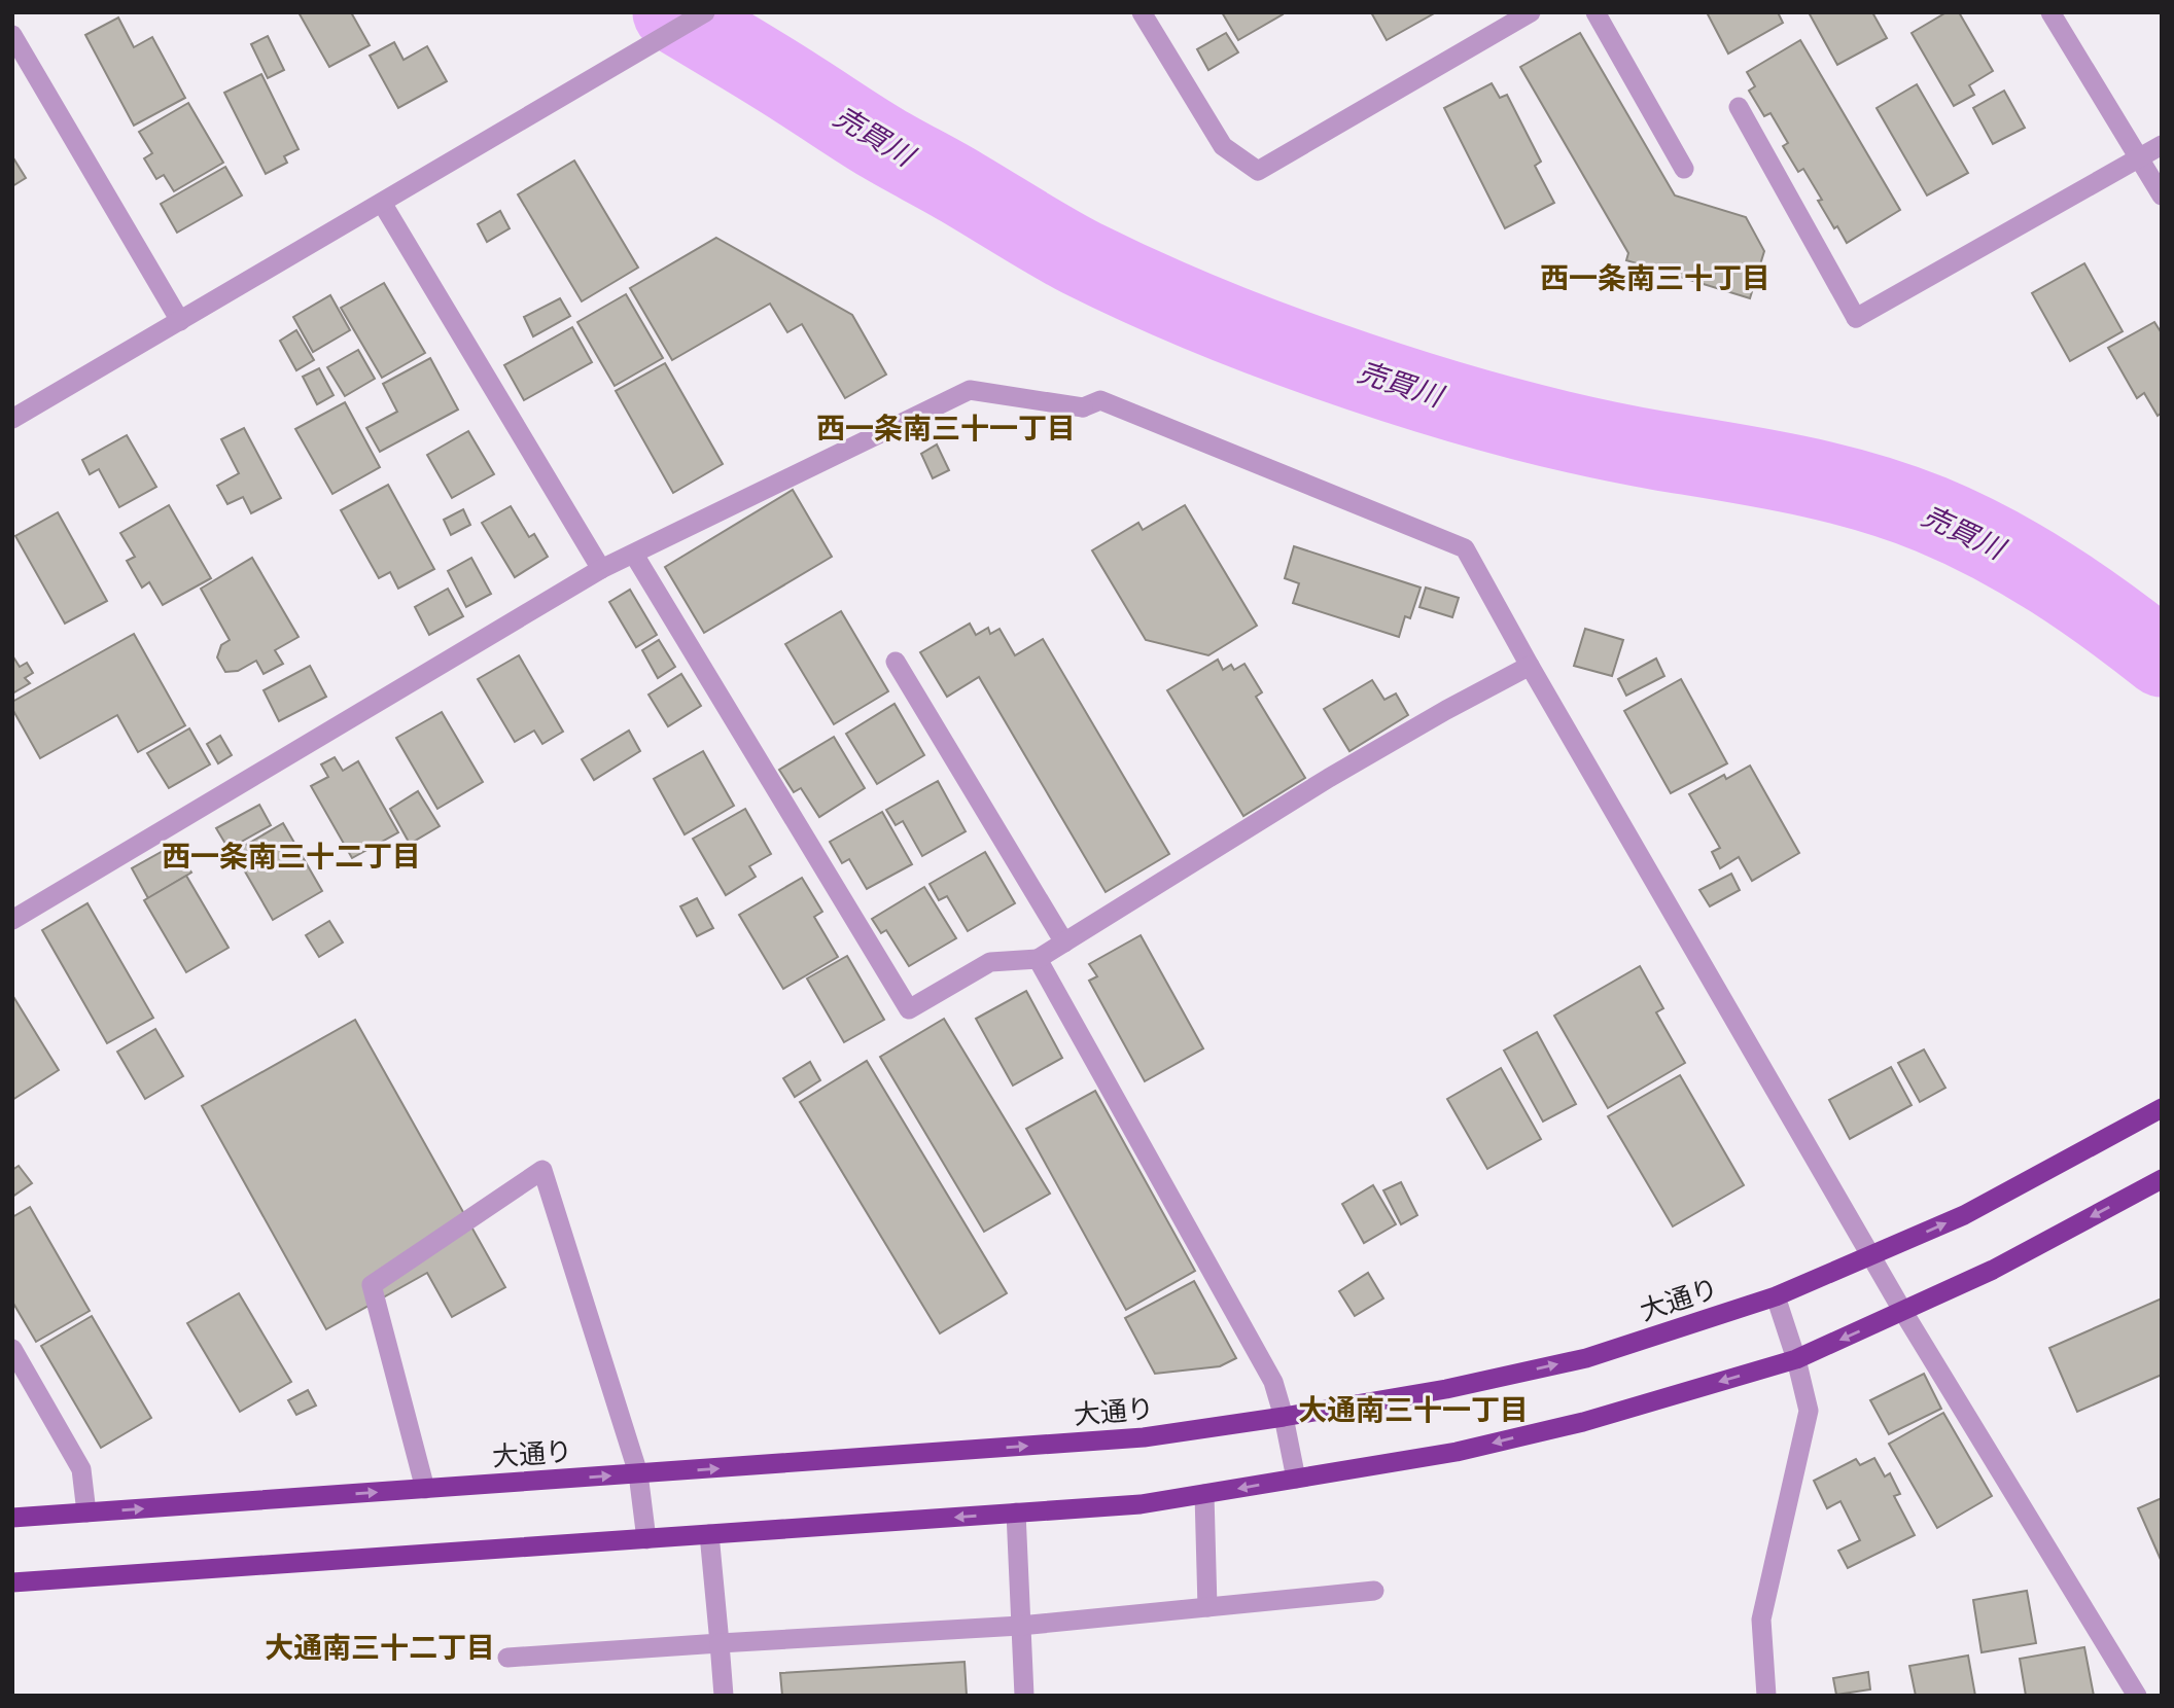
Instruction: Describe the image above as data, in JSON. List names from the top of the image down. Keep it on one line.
{"streets":{"highway":["大通り"]},"districts":["西一条南三十丁目","西一条南三十一丁目","西一条南三十二丁目","大通南三十一丁目","大通南三十二丁目"],"water":["売買川"]}
